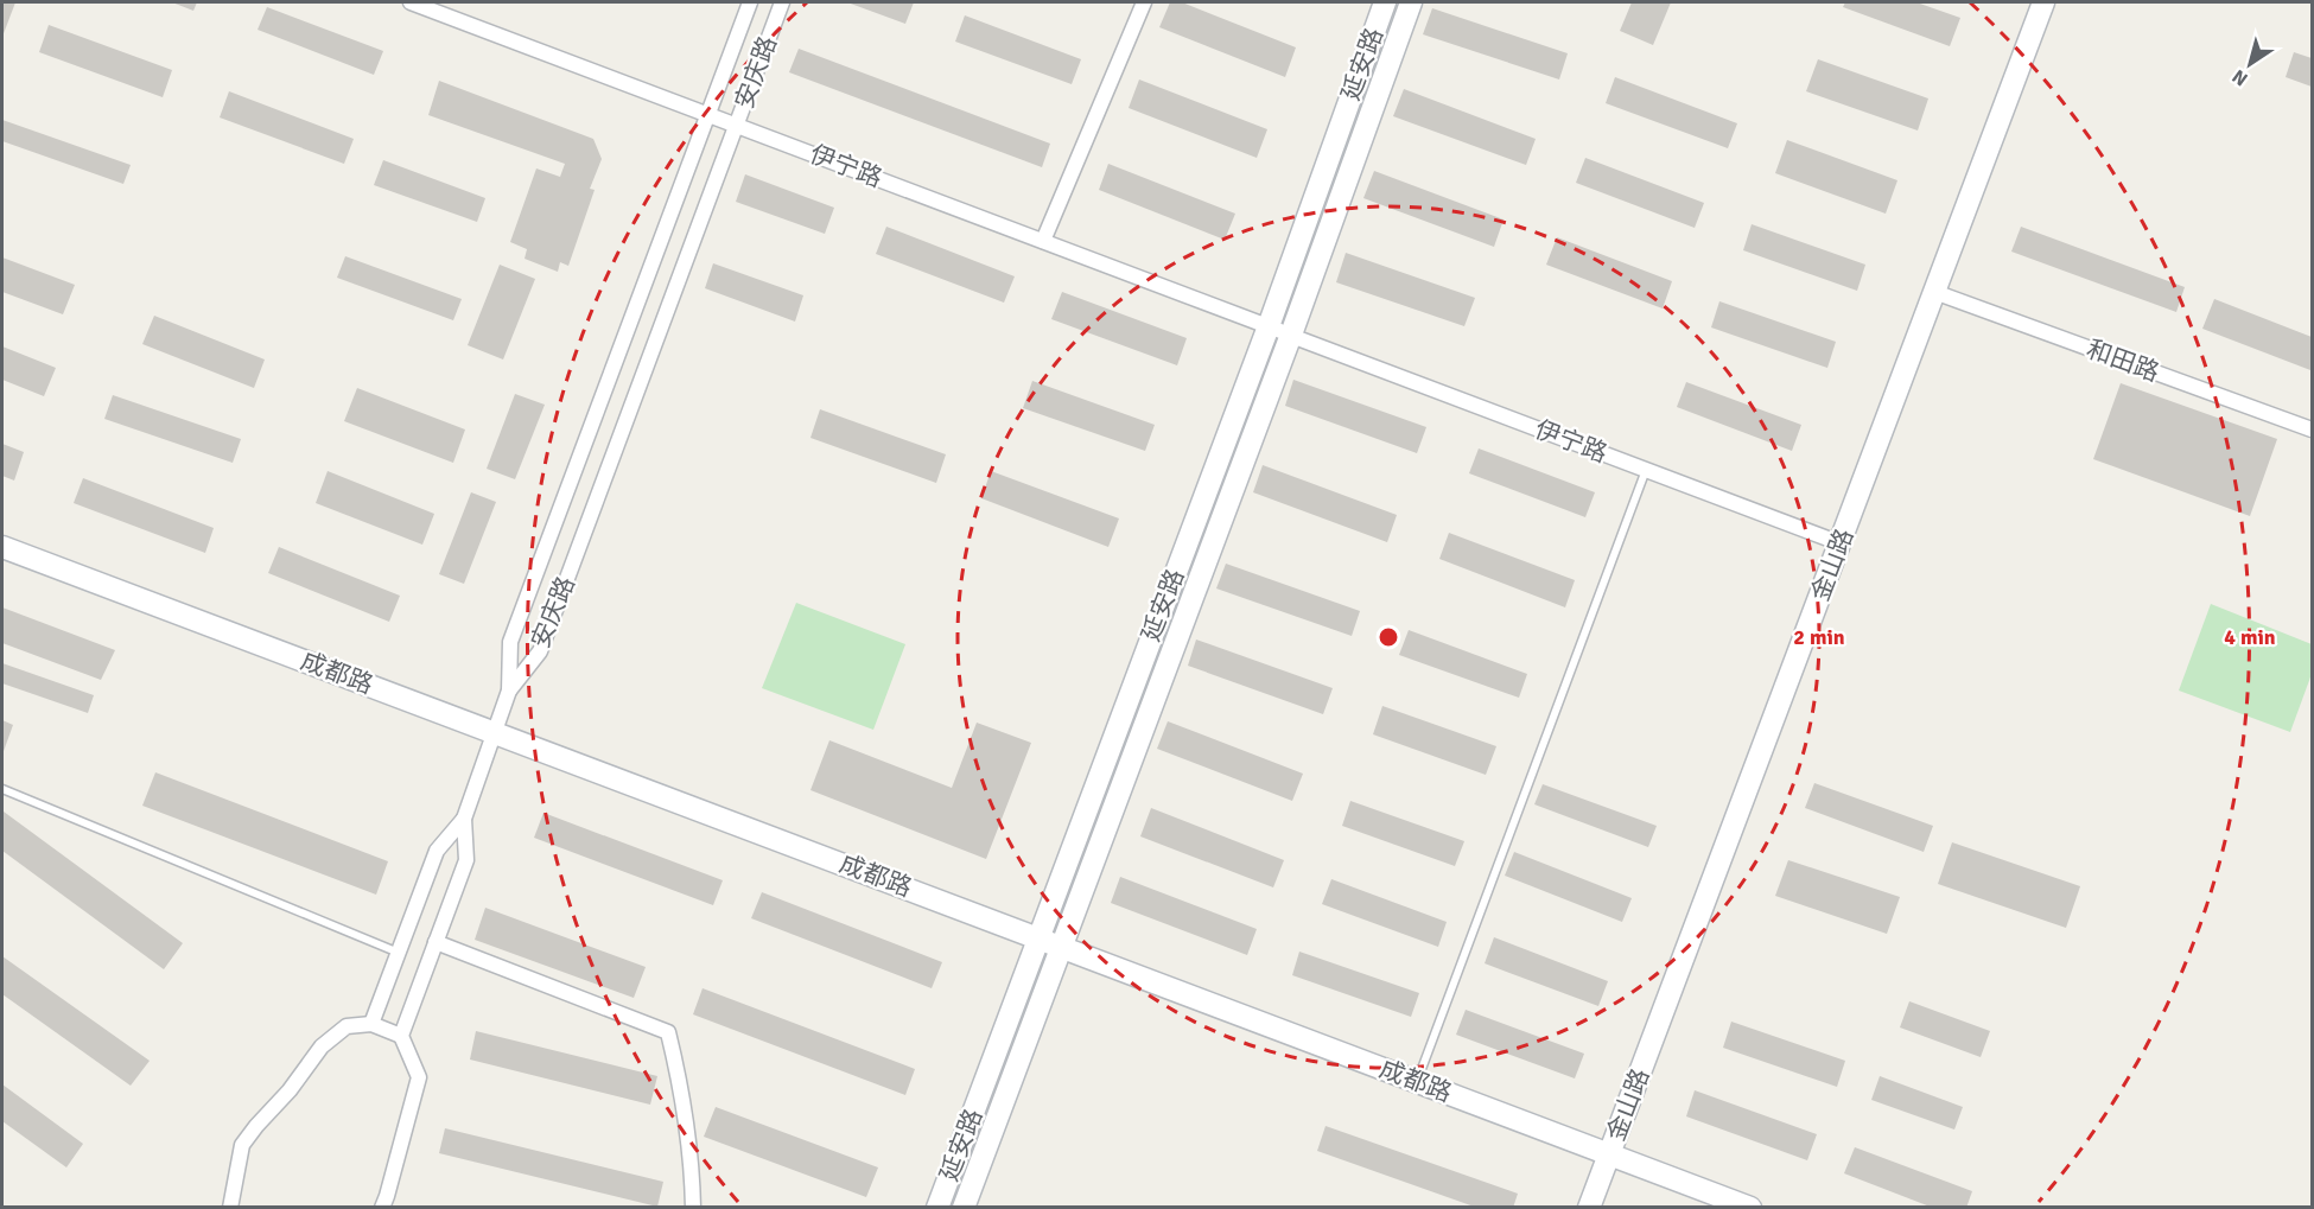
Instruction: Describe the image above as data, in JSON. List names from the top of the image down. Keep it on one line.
{"streets":{"street":["延安路","安庆路","伊宁路","和田路","金山路","成都路"]},"crossings":[["延安路","伊宁路"],["延安路","成都路"],["安庆路","伊宁路"],["伊宁路","金山路"],["和田路","金山路"],["金山路","成都路"]],"north":"bottom left","rings":["2 min","4 min"]}
